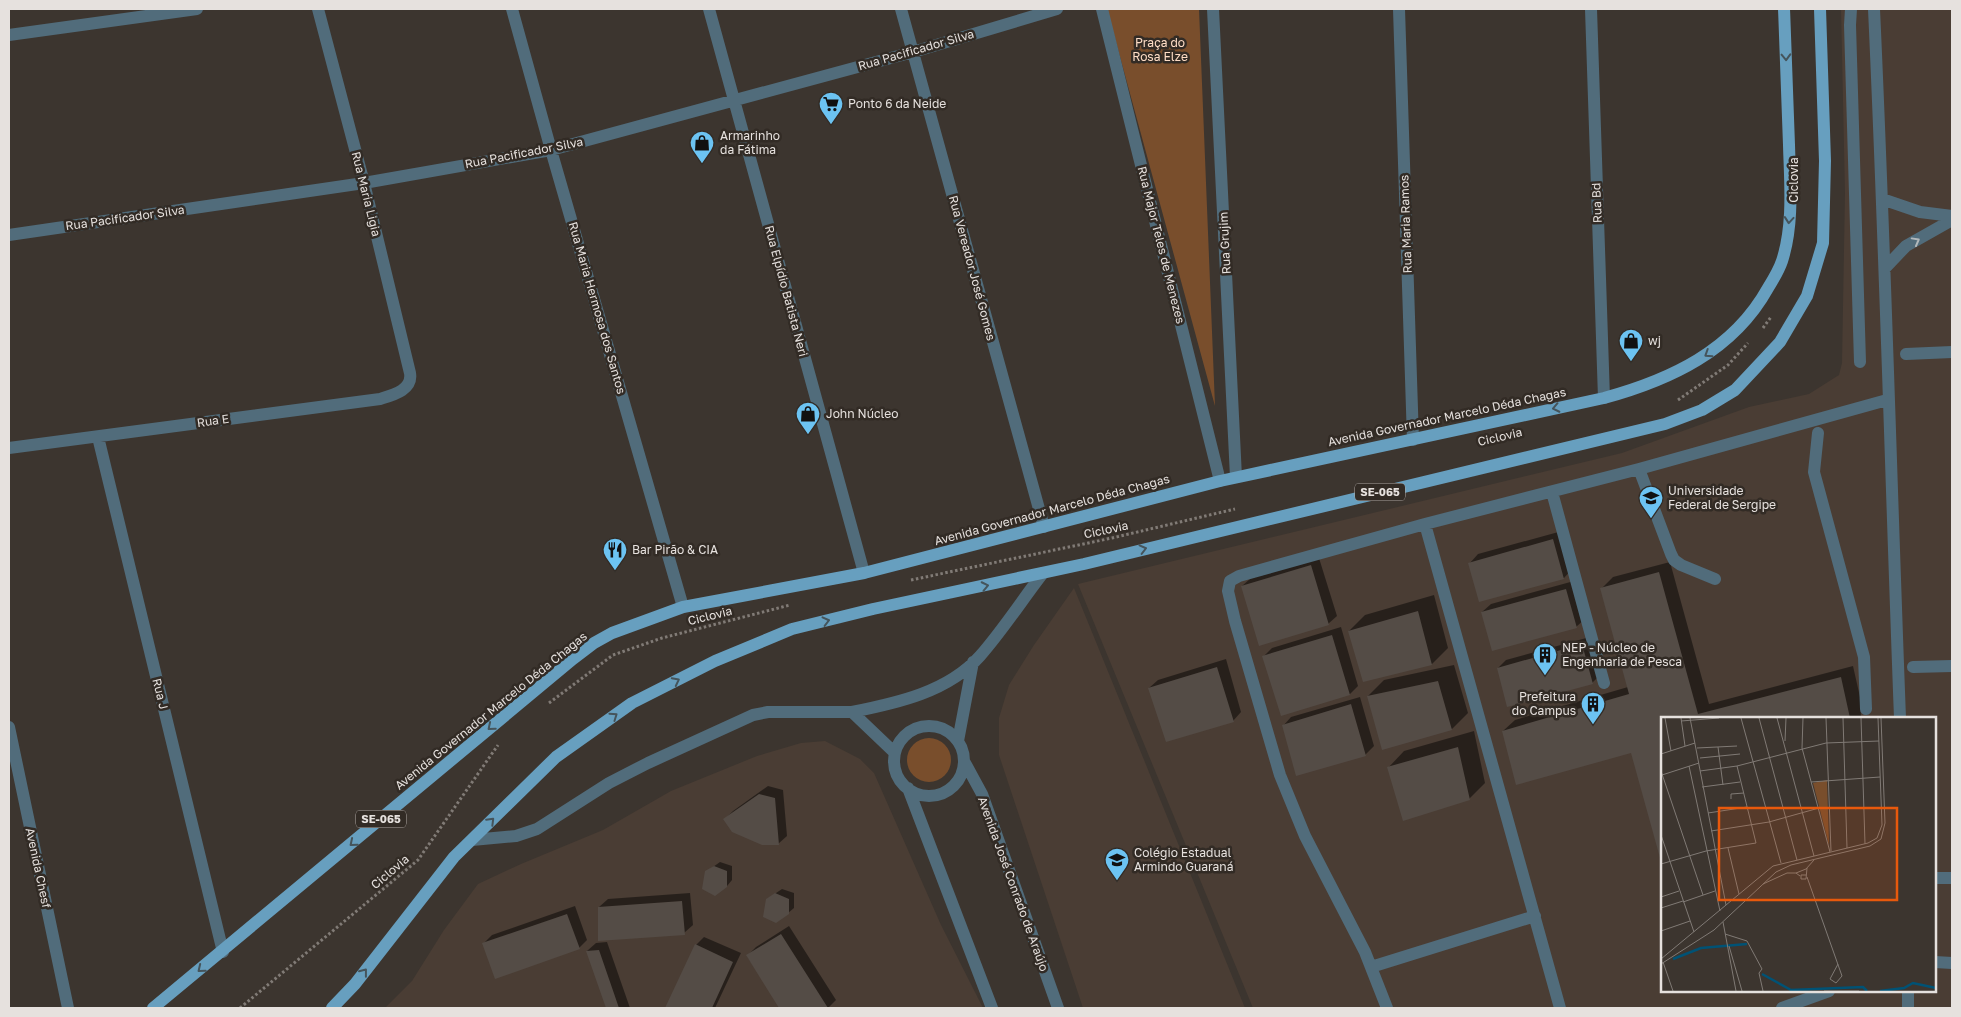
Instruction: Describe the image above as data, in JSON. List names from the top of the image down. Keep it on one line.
{"streets":{"main road":["Avenida Governador Marcelo Déda Chagas","SE-065"],"street":["Rua Pacificador Silva","Rua Maria Ligia","Rua Bd","Rua Maria Ramos","Rua Grujim","Rua Major Teles de Menezes","Rua Vereador José Gomes","Rua Elpídio Batista Neri","Rua Maria Hermosa dos Santos","Rua E","Rua J","Avenida Chesf","Avenida José Conrado de Araújo"],"path":["Ciclovia"]},"crossings":[["Rua Pacificador Silva","Rua Maria Ligia"],["Rua Pacificador Silva","Rua Vereador José Gomes"],["Rua Pacificador Silva","Rua Elpídio Batista Neri"],["Rua Pacificador Silva","Rua Maria Hermosa dos Santos"],["Rua Maria Ligia","Rua E"],["Rua Bd","Avenida Governador Marcelo Déda Chagas"],["Rua Maria Ramos","Avenida Governador Marcelo Déda Chagas"],["Rua Grujim","Avenida Governador Marcelo Déda Chagas"],["Rua Major Teles de Menezes","Avenida Governador Marcelo Déda Chagas"],["Rua Vereador José Gomes","Avenida Governador Marcelo Déda Chagas"],["Rua Elpídio Batista Neri","Avenida Governador Marcelo Déda Chagas"],["Rua Maria Hermosa dos Santos","Avenida Governador Marcelo Déda Chagas"],["Avenida Governador Marcelo Déda Chagas","Rua J"],["Rua E","Rua J"]],"parks":["Praça do Rosa Elze"],"places":{"supermarket":["Ponto 6 da Neide"],"shop":["Armarinho da Fátima","wj","John Núcleo"],"school or university":["Universidade Federal de Sergipe","Colégio Estadual Armindo Guaraná"],"restaurant":["Bar Pirão & CIA"],"building":["NEP - Núcleo de Engenharia de Pesca","Prefeitura do Campus"]}}
